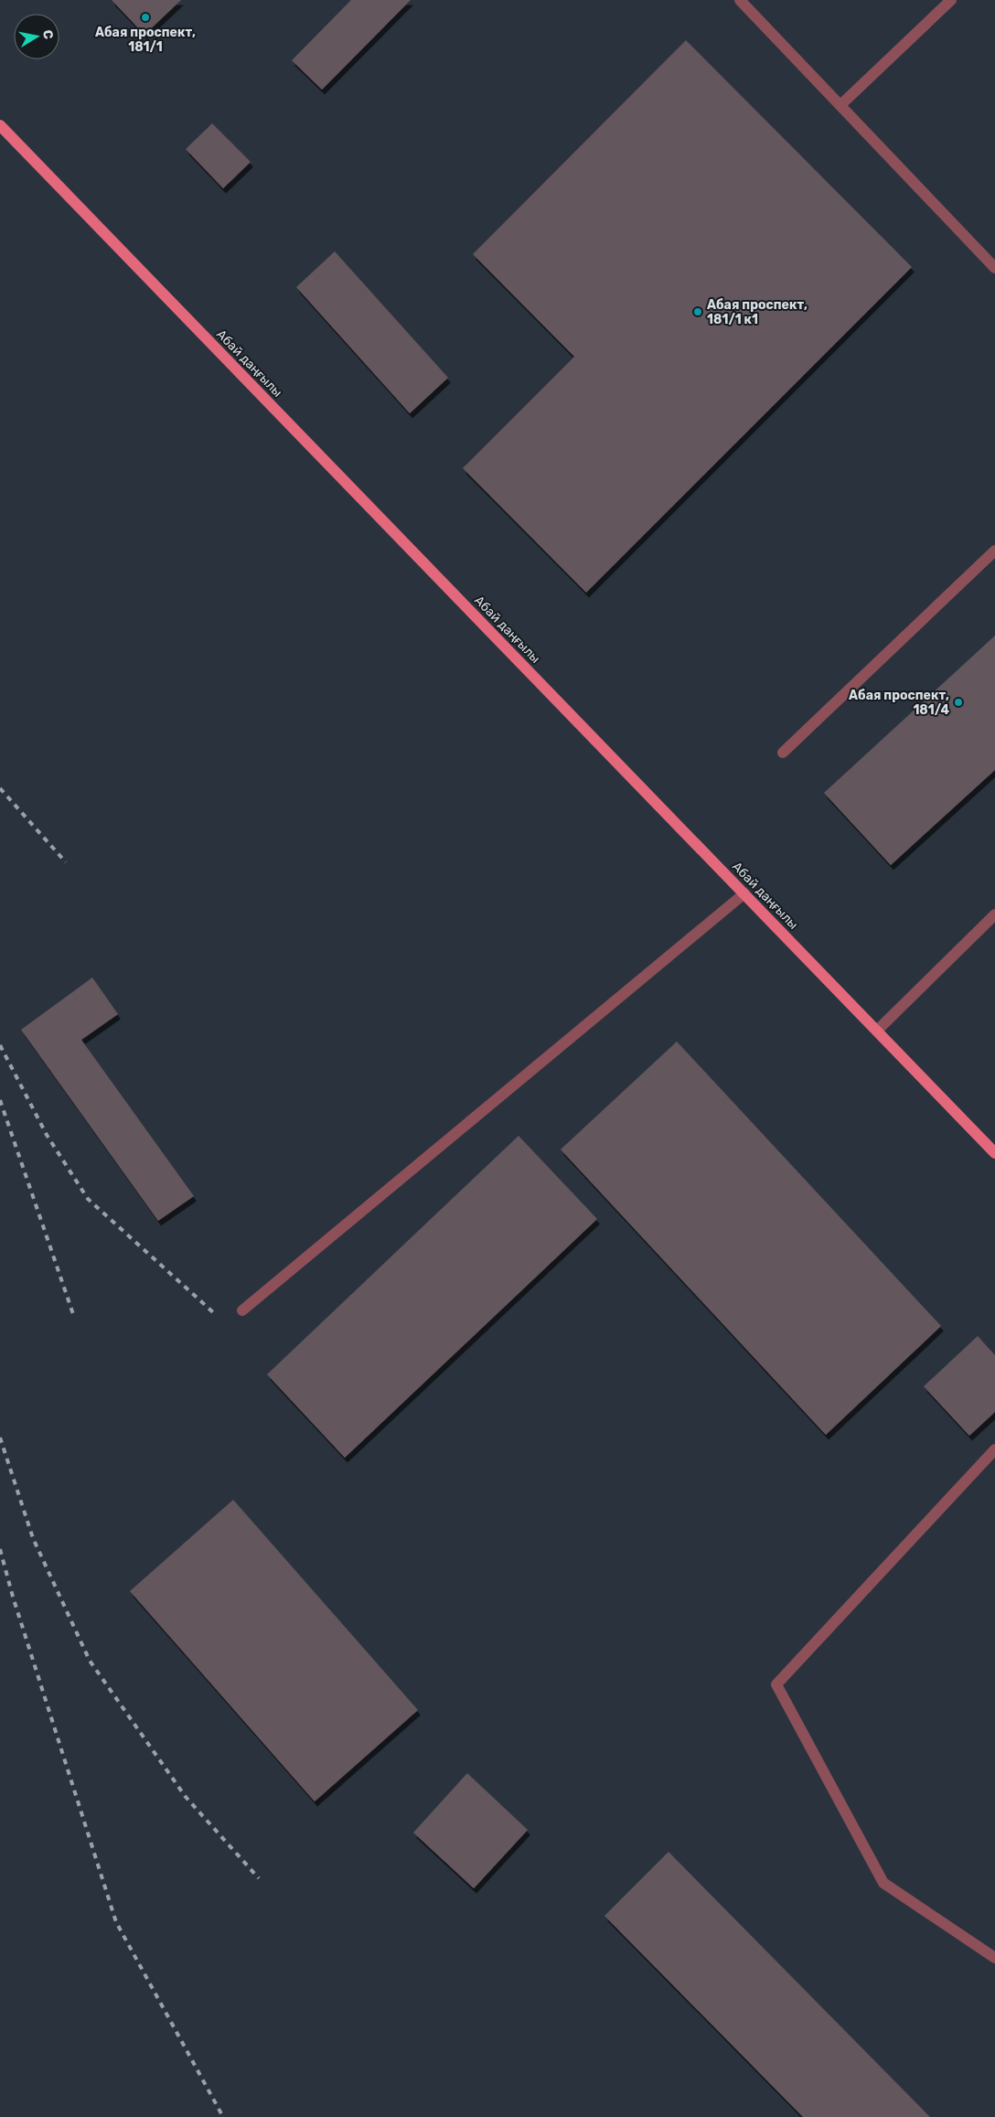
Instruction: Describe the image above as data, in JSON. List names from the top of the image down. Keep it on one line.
{"streets":{"main road":["Абай даңғылы"]},"places":["Абая проспект, 181/1","Абая проспект, 181/1 к1","Абая проспект, 181/4"],"north":"right"}
